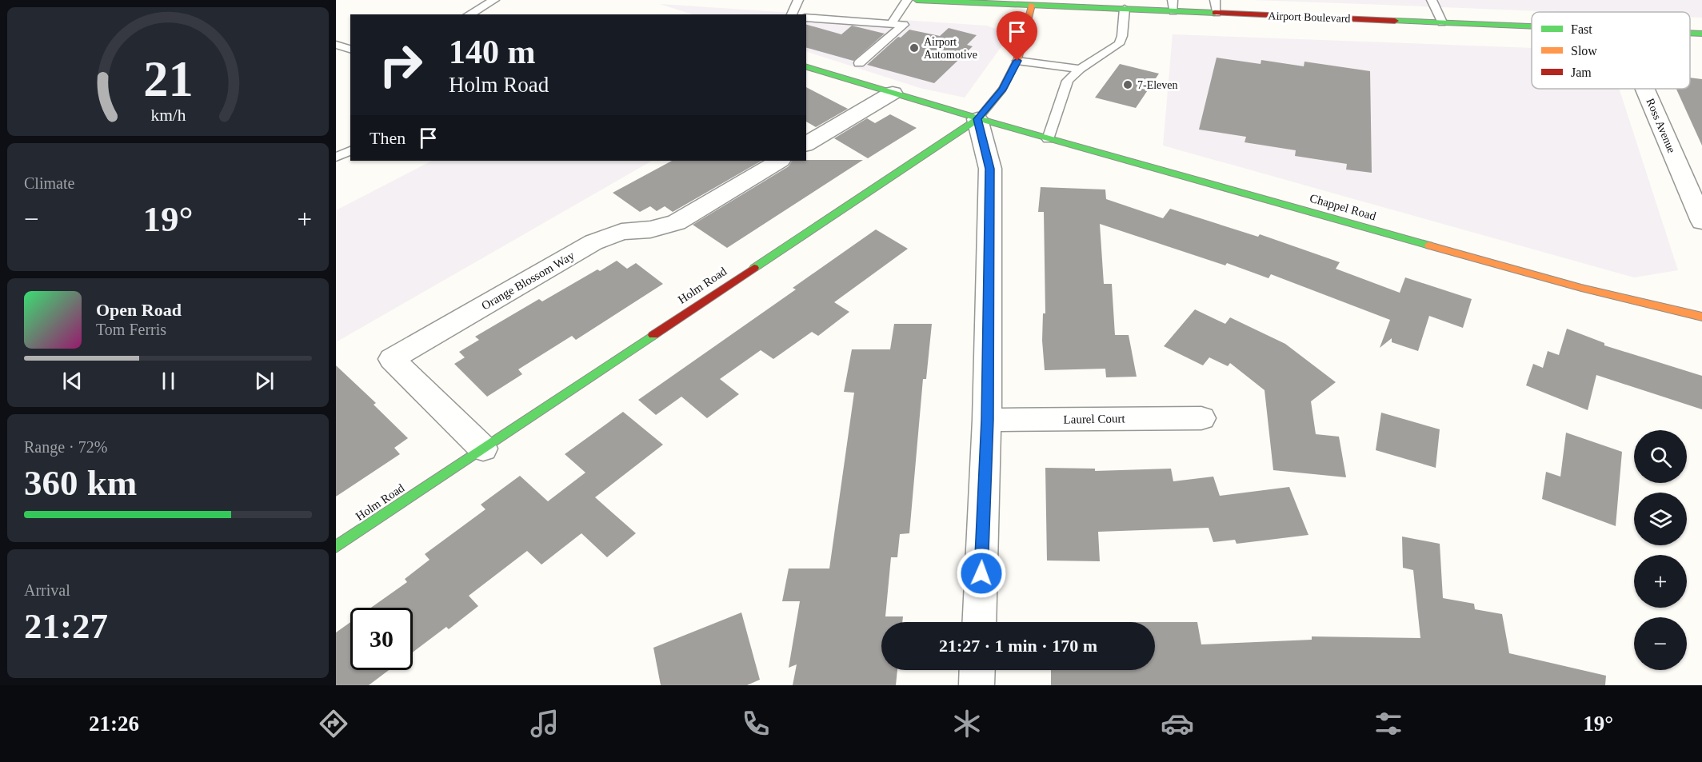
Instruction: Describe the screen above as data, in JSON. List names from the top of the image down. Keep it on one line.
{"streets":{"street":["Airport Boulevard","Ross Avenue","Chappel Road","Orange Blossom Way","Holm Road","Laurel Court"]},"crossings":[["Airport Boulevard","Holm Road"],["Chappel Road","Holm Road"],["Orange Blossom Way","Holm Road"]],"places":["Airport Automotive","7-Eleven"],"legend":["Fast","Slow","Jam"],"page":{"turn":["140 m","Holm Road"],"then":"Then","tile":["Climate",["Range · 72%","360 km"],["Arrival","21:27"]],"heat":["−","19°","+"],"song":["Open Road","Tom Ferris"],"map_buttons":["+","−"],"limit":"30","trip":"21:27 · 1 min · 170 m","tabs":["21:26","19°"],"gauge":["21","km/h"]}}
